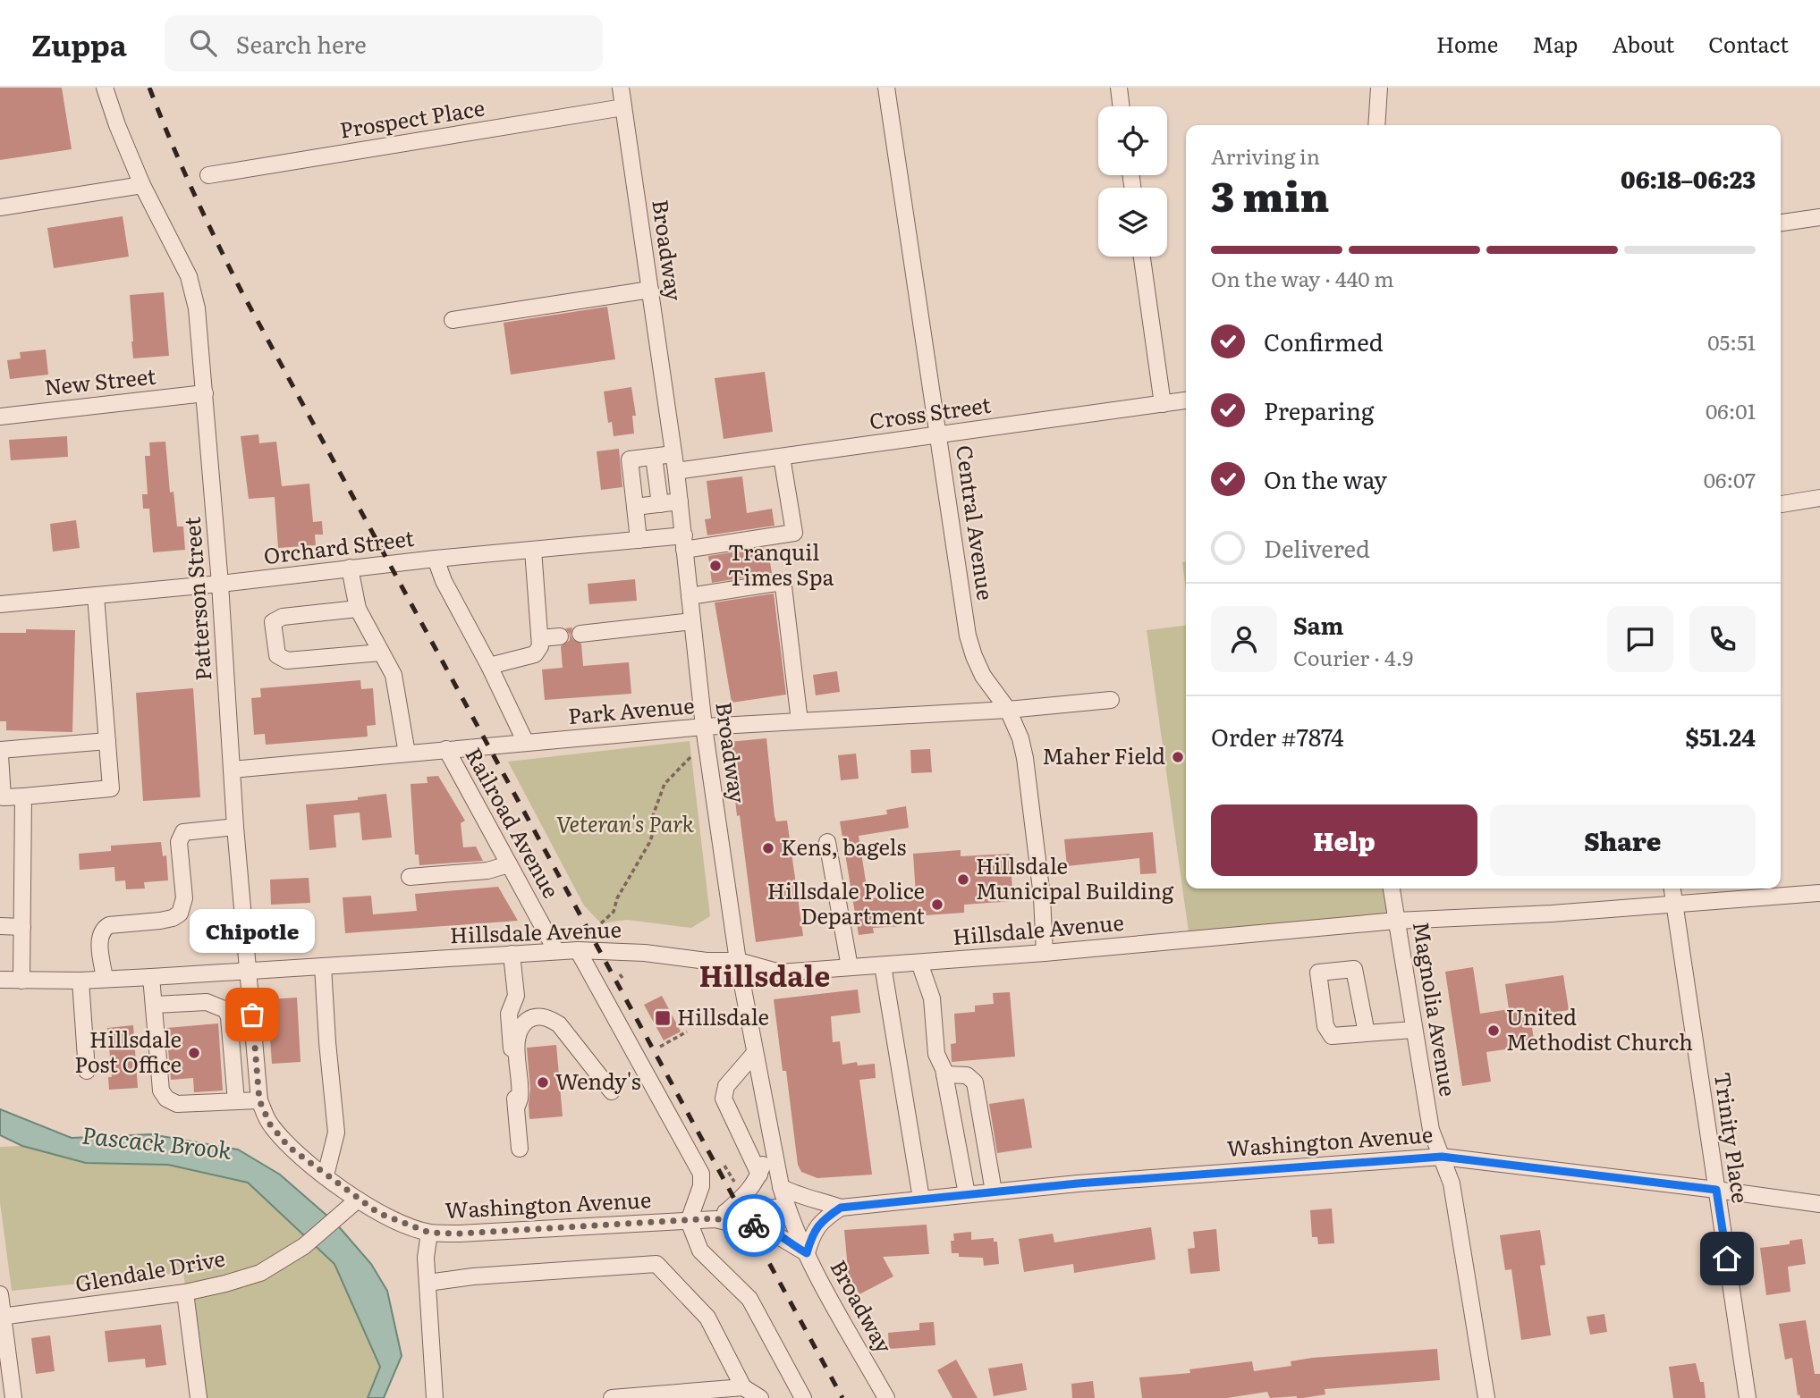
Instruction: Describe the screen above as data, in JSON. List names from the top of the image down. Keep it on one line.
{"streets":{"street":["Prospect Place","Broadway","New Street","Cross Street","Central Avenue","Orchard Street","Patterson Street","Park Avenue","Railroad Avenue","Hillsdale Avenue","Magnolia Avenue","Trinity Place","Washington Avenue","Glendale Drive"]},"crossings":[["Prospect Place","Broadway"],["Broadway","Cross Street"],["Broadway","Orchard Street"],["Broadway","Park Avenue"],["Broadway","Hillsdale Avenue"],["Broadway","Washington Avenue"],["New Street","Patterson Street"],["Cross Street","Central Avenue"],["Cross Street","Orchard Street"],["Central Avenue","Park Avenue"],["Central Avenue","Hillsdale Avenue"],["Orchard Street","Patterson Street"],["Patterson Street","Park Avenue"],["Patterson Street","Hillsdale Avenue"],["Patterson Street","Washington Avenue"],["Park Avenue","Railroad Avenue"],["Railroad Avenue","Hillsdale Avenue"],["Hillsdale Avenue","Magnolia Avenue"],["Hillsdale Avenue","Trinity Place"],["Magnolia Avenue","Washington Avenue"],["Trinity Place","Washington Avenue"],["Washington Avenue","Glendale Drive"]],"districts":["Hillsdale"],"water":["Pascack Brook"],"parks":["Veteran's Park"],"places":{"other":["Tranquil Times Spa","Maher Field","Kens, bagels","Hillsdale Municipal Building","Hillsdale Police Department","Chipotle","United Methodist Church","Hillsdale Post Office","Wendy's"],"transit":["Hillsdale"]},"page":{"header":"Zuppa","search":"Search here","nav":["Home","Map","About","Contact"],"heading":["3 min","Arriving in","06:18–06:23"],"panel":["Sam","Courier · 4.9","Order #7874","$51.24"],"bar":"On the way · 440 m","list":[["Confirmed","05:51"],["Preparing","06:01"],["On the way","06:07"],"Delivered"],"buttons":["Help","Share"],"bubble":"Chipotle"}}
